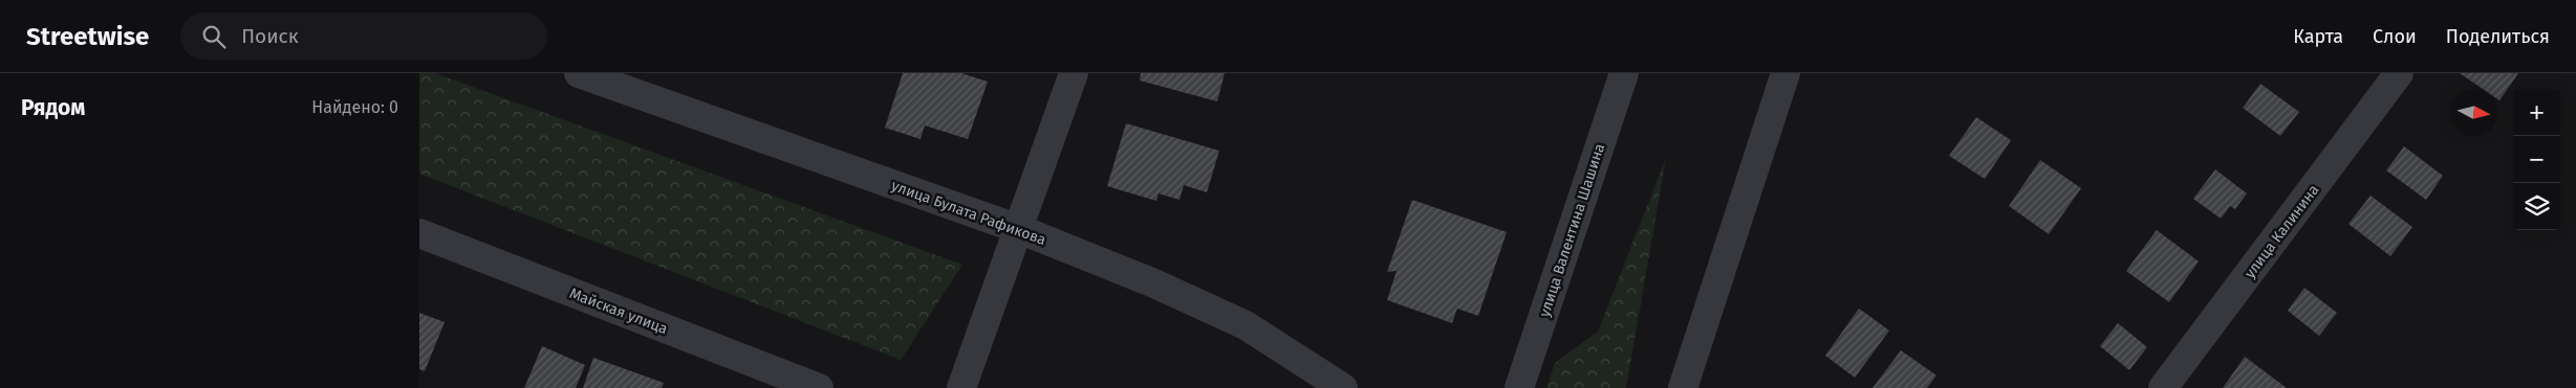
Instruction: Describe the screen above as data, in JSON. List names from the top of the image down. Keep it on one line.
{"streets":{"street":["улица Булата Рафикова","улица Валентина Шашина","улица Калинина","Майская улица"]},"north":"right","page":{"header":"Streetwise","search":"Поиск","nav":["Карта","Слои","Поделиться"],"heading":["Рядом","Найдено: 0"],"map_buttons":["+","−"]}}
